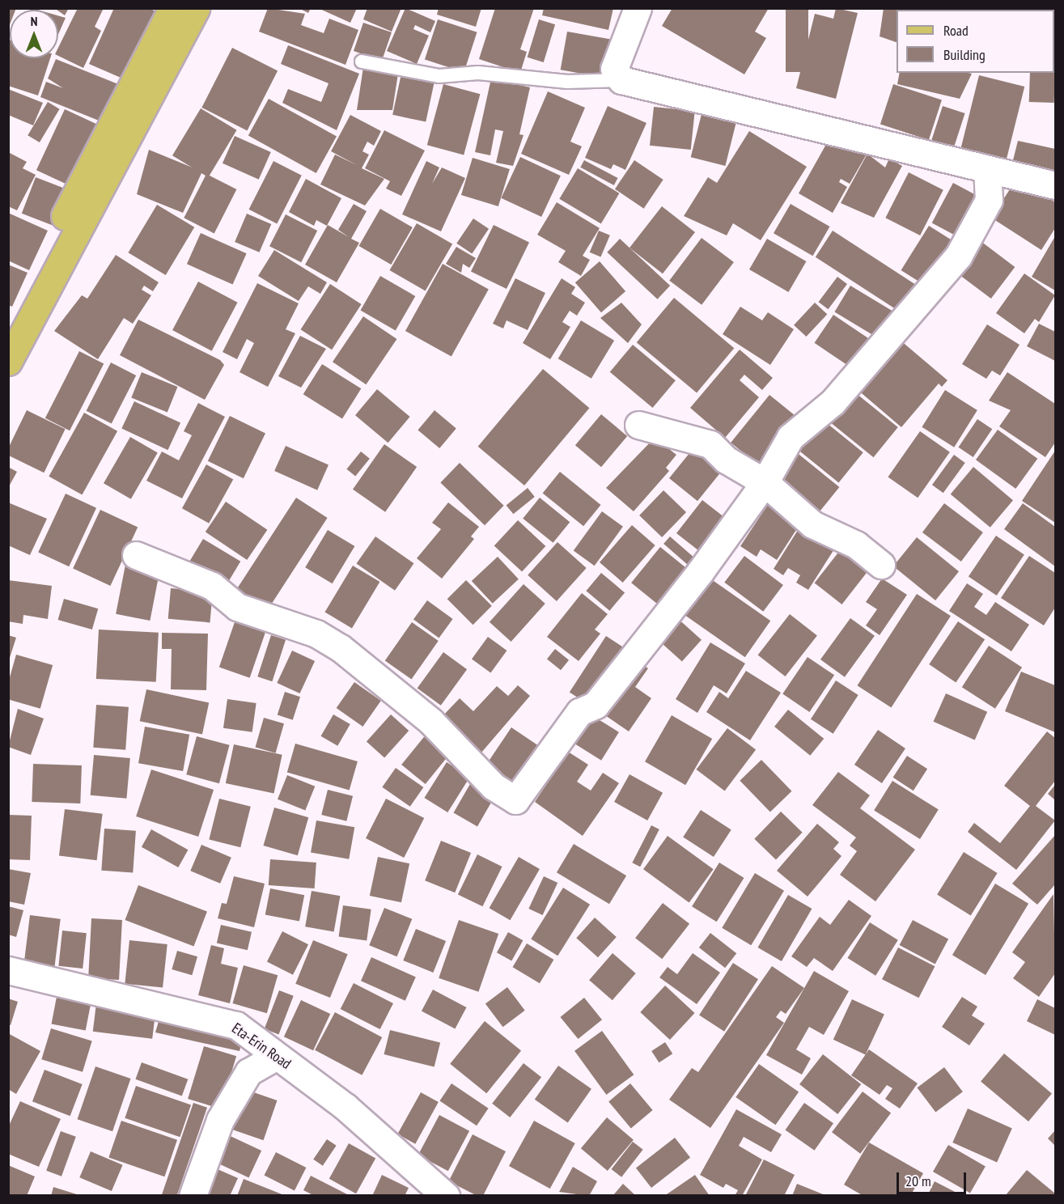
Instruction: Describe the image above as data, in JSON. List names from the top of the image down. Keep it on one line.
{"streets":{"street":["Eta-Erin Road"]},"legend":["Road","Building"],"scale_bar":"20 m","north":"top"}
